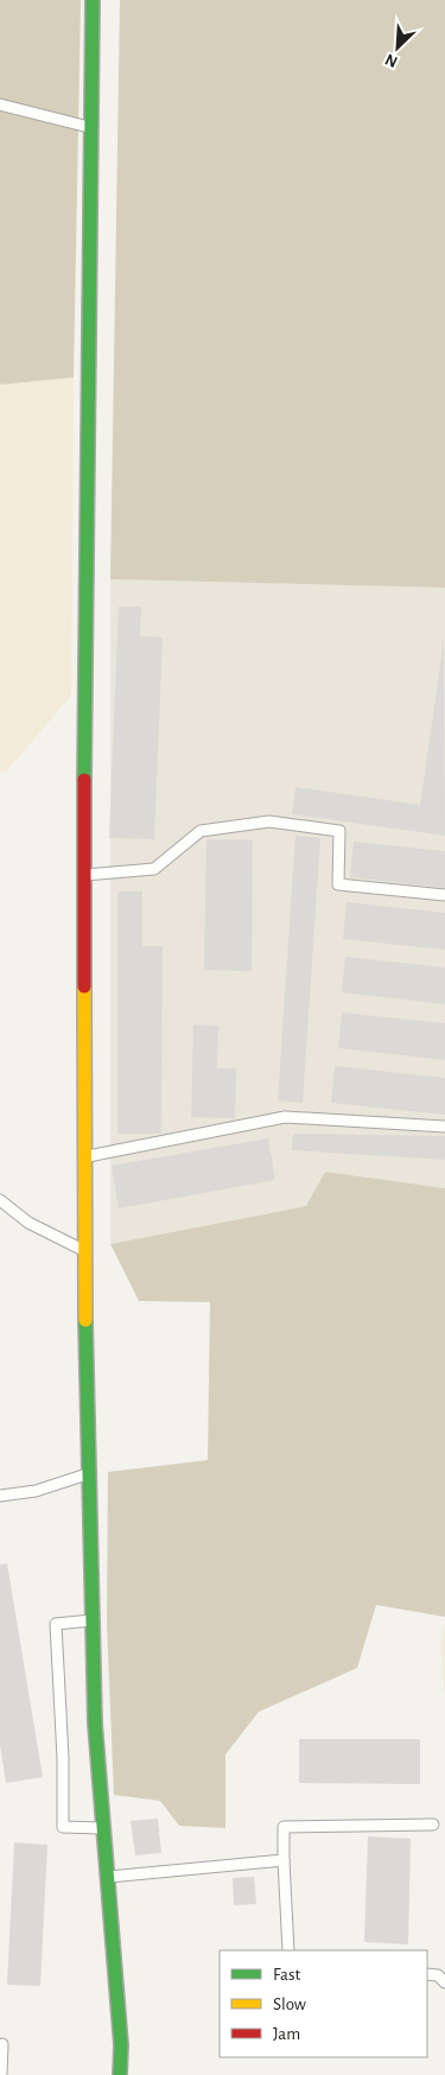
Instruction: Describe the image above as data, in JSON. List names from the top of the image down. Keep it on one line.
{"legend":["Fast","Slow","Jam"],"north":"bottom left"}
